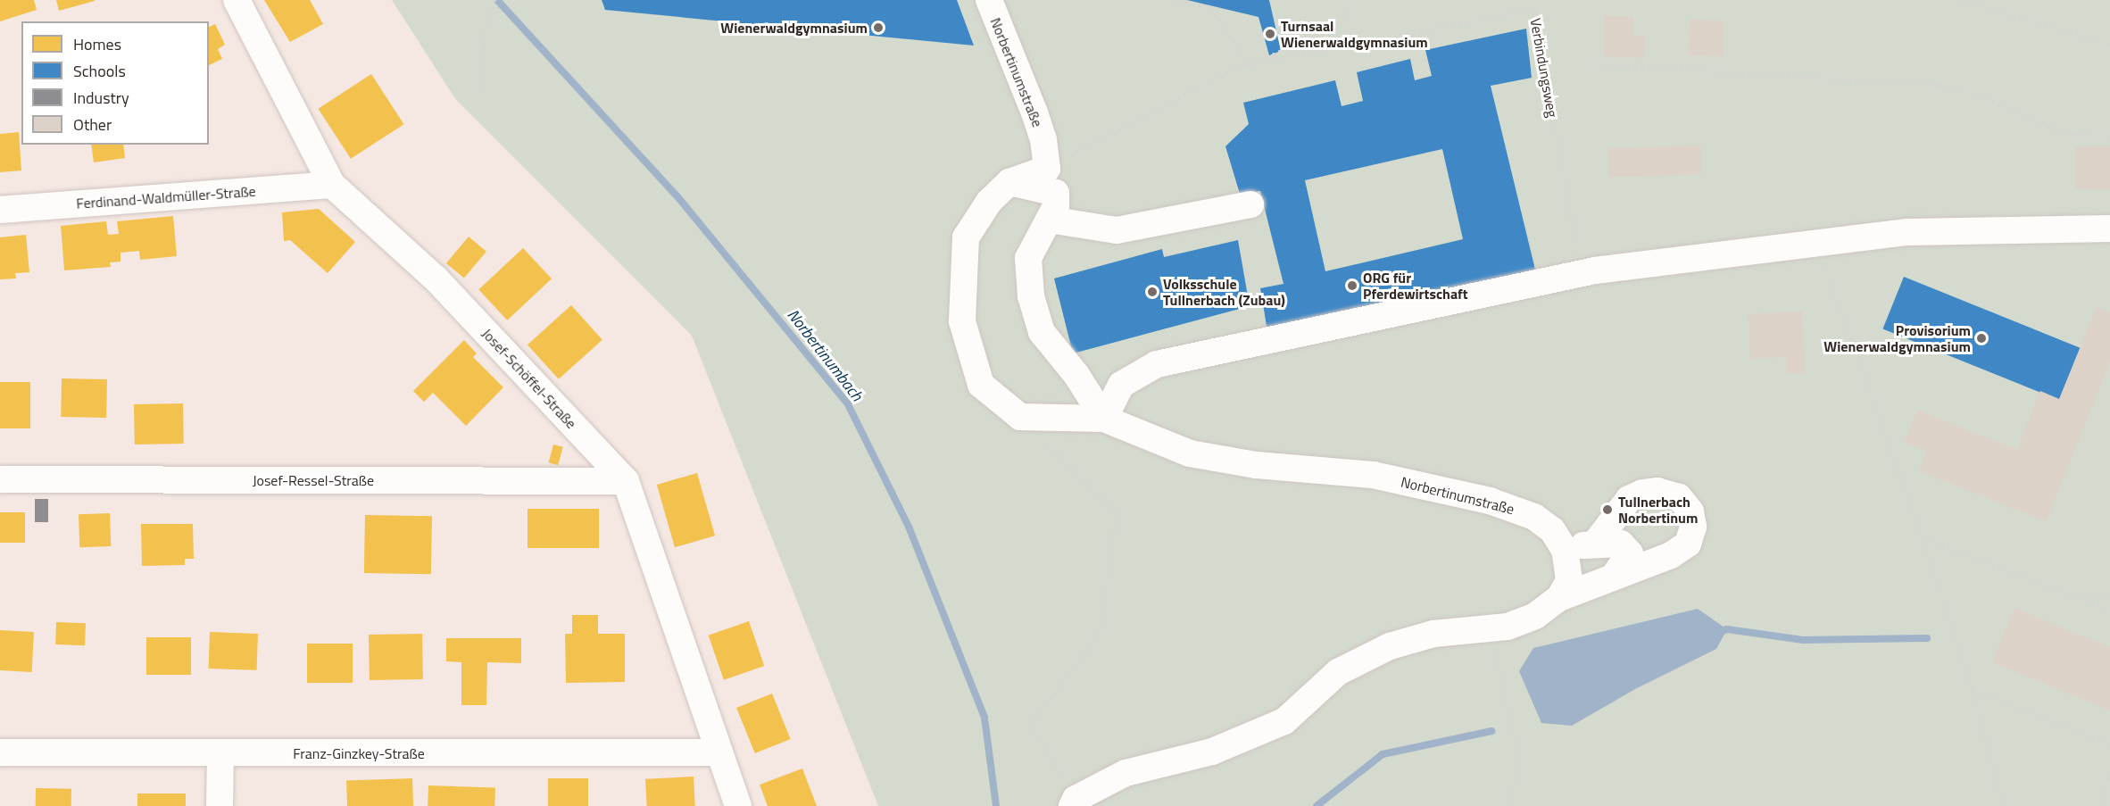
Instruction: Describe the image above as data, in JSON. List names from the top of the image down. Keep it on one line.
{"streets":{"street":["Norbertinumstraße","Ferdinand-Waldmüller-Straße","Josef-Schöffel-Straße","Josef-Ressel-Straße","Franz-Ginzkey-Straße"],"path":["Verbindungsweg"]},"crossings":[["Ferdinand-Waldmüller-Straße","Josef-Schöffel-Straße"],["Josef-Schöffel-Straße","Josef-Ressel-Straße"],["Josef-Schöffel-Straße","Franz-Ginzkey-Straße"]],"water":["Norbertinumbach"],"places":["Wienerwaldgymnasium","Turnsaal Wienerwaldgymnasium","ORG für Pferdewirtschaft","Volksschule Tullnerbach (Zubau)","Provisorium Wienerwaldgymnasium","Tullnerbach Norbertinum"],"legend":["Homes","Schools","Industry","Other"]}
